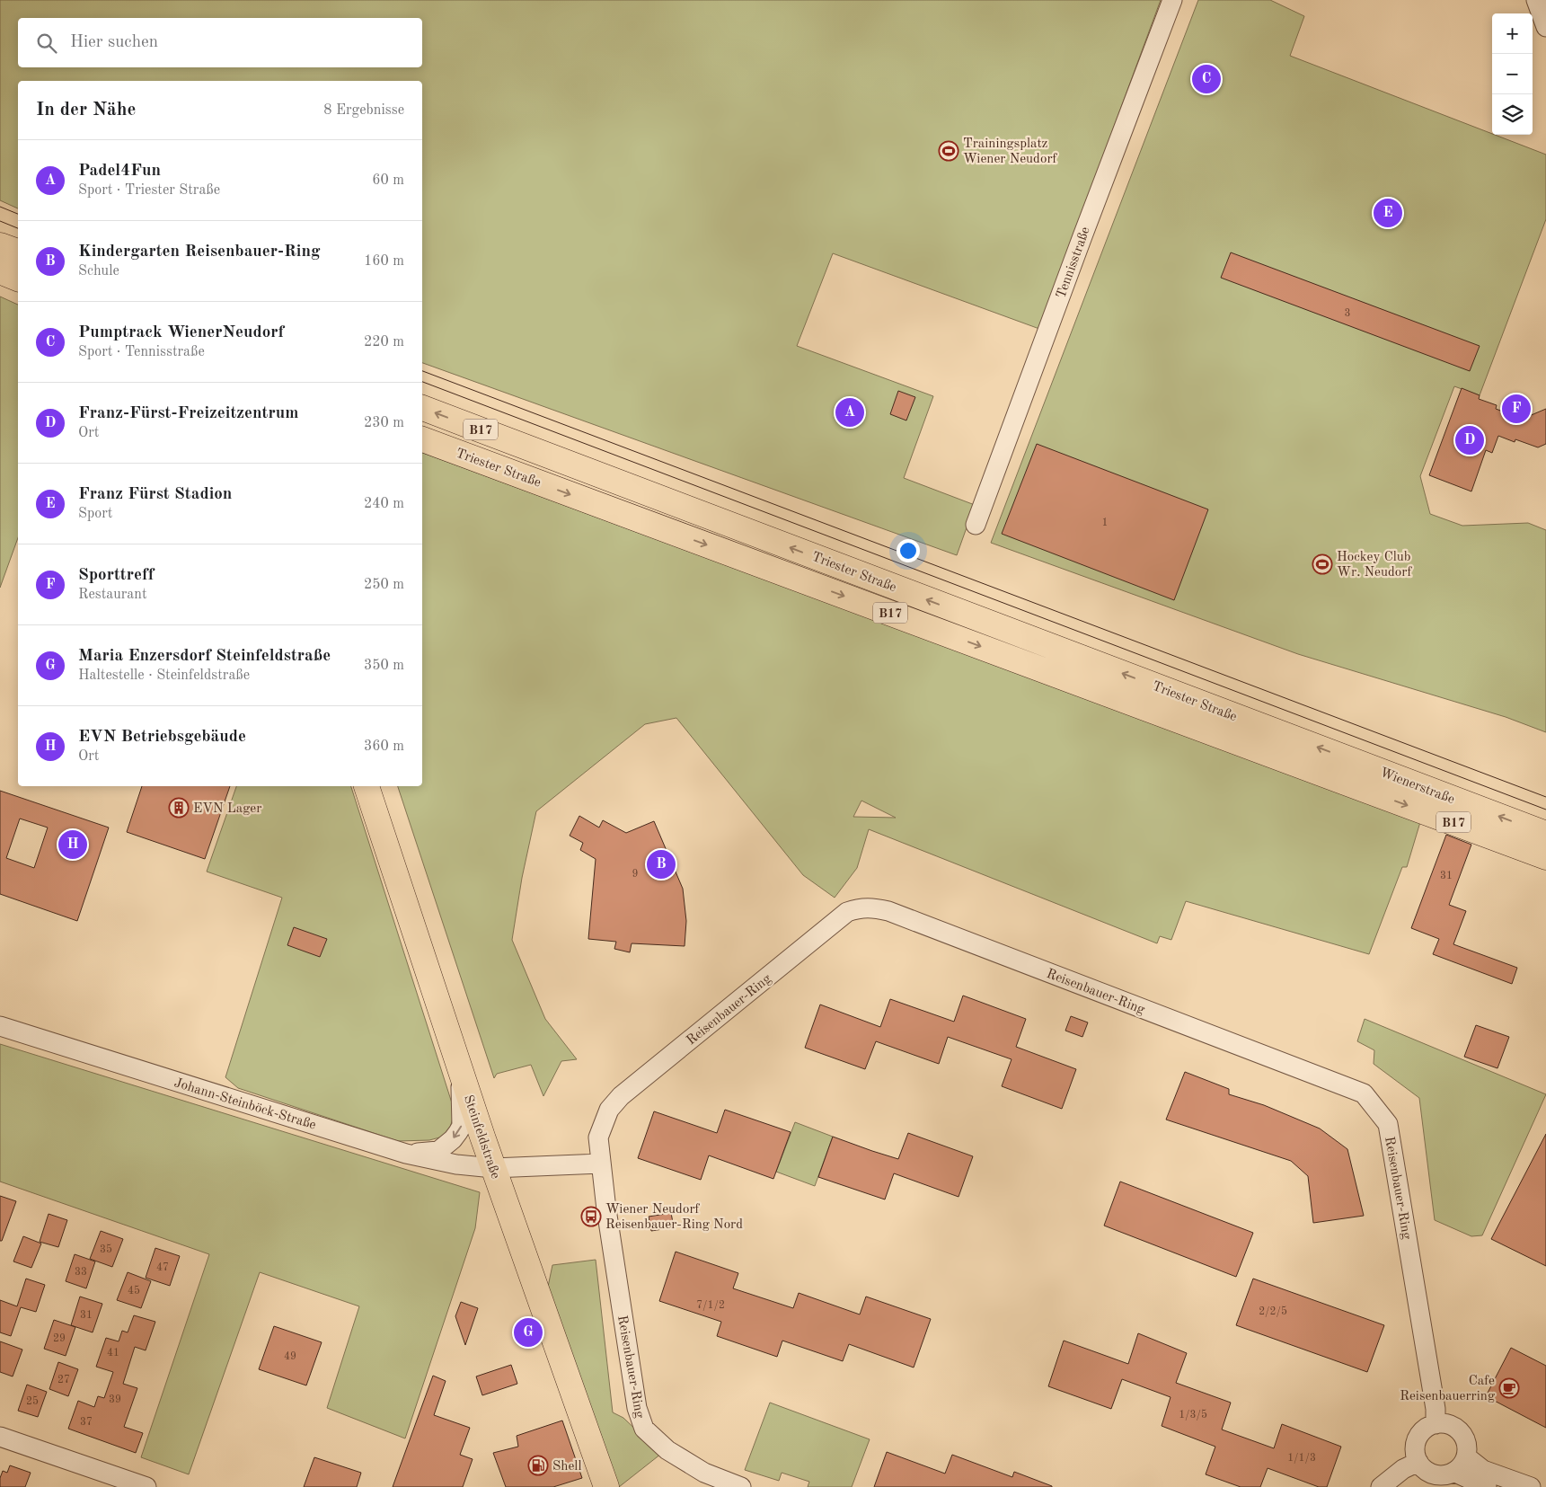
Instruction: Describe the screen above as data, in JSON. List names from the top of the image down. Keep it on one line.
{"streets":{"main road":["B17","Triester Straße","Wienerstraße","Steinfeldstraße"],"street":["Tennisstraße","Reisenbauer-Ring","Johann-Steinböck-Straße"]},"crossings":[["Triester Straße","Wienerstraße"],["Johann-Steinböck-Straße","Steinfeldstraße"]],"places":{"sports":["Trainingsplatz Wiener Neudorf","Hockey Club Wr. Neudorf"],"building":["EVN Lager"],"bus stop":["Wiener Neudorf Reisenbauer-Ring Nord"],"cafe":["Cafe Reisenbauerring"],"fuel station":["Shell"]},"house_numbers":["3","1","9","31","35","47","33","45","7/1/2","2/2/5","31","29","41","49","27","39","25","1/3/5","37","1/1/3"],"page":{"map_buttons":["+","−"],"search":"Hier suchen","pins":["C","E","F","A","D","H","B","G"],"heading":["In der Nähe","8 Ergebnisse"],"list":[{"mark":"A","name":"Padel4Fun","note":"Sport · Triester Straße","value":"60 m"},{"mark":"B","name":"Kindergarten Reisenbauer-Ring","note":"Schule","value":"160 m"},{"mark":"C","name":"Pumptrack WienerNeudorf","note":"Sport · Tennisstraße","value":"220 m"},{"mark":"D","name":"Franz-Fürst-Freizeitzentrum","note":"Ort","value":"230 m"},{"mark":"E","name":"Franz Fürst Stadion","note":"Sport","value":"240 m"},{"mark":"F","name":"Sporttreff","note":"Restaurant","value":"250 m"},{"mark":"G","name":"Maria Enzersdorf Steinfeldstraße","note":"Haltestelle · Steinfeldstraße","value":"350 m"},{"mark":"H","name":"EVN Betriebsgebäude","note":"Ort","value":"360 m"}]}}
